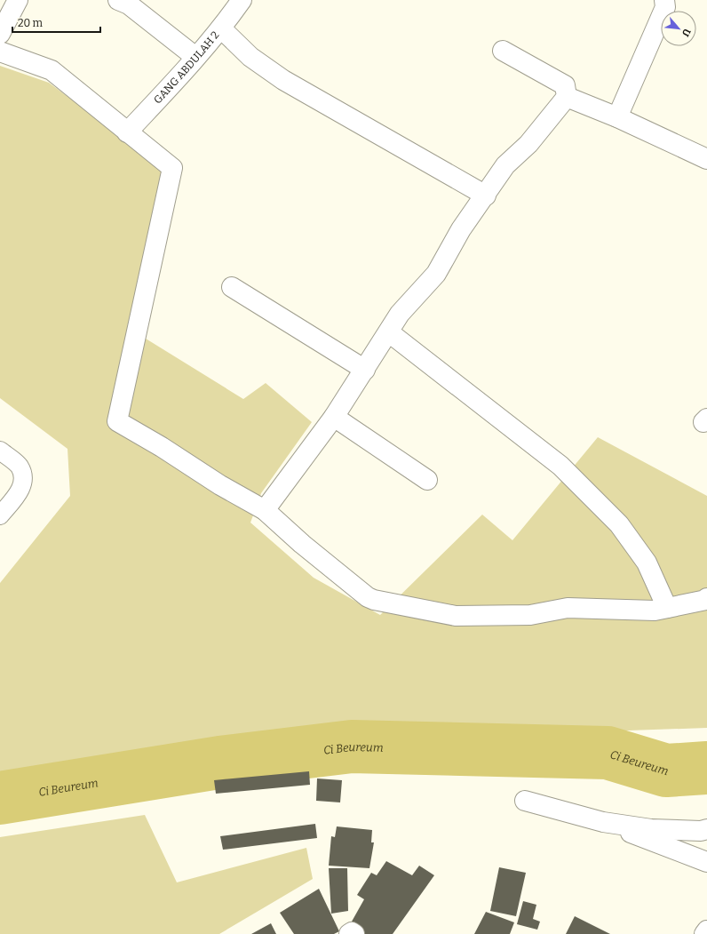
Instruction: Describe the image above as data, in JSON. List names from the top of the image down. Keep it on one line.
{"streets":{"street":["GANG ABDULAH 2"]},"water":["Ci Beureum"],"scale_bar":"20 m","north":"bottom right"}
